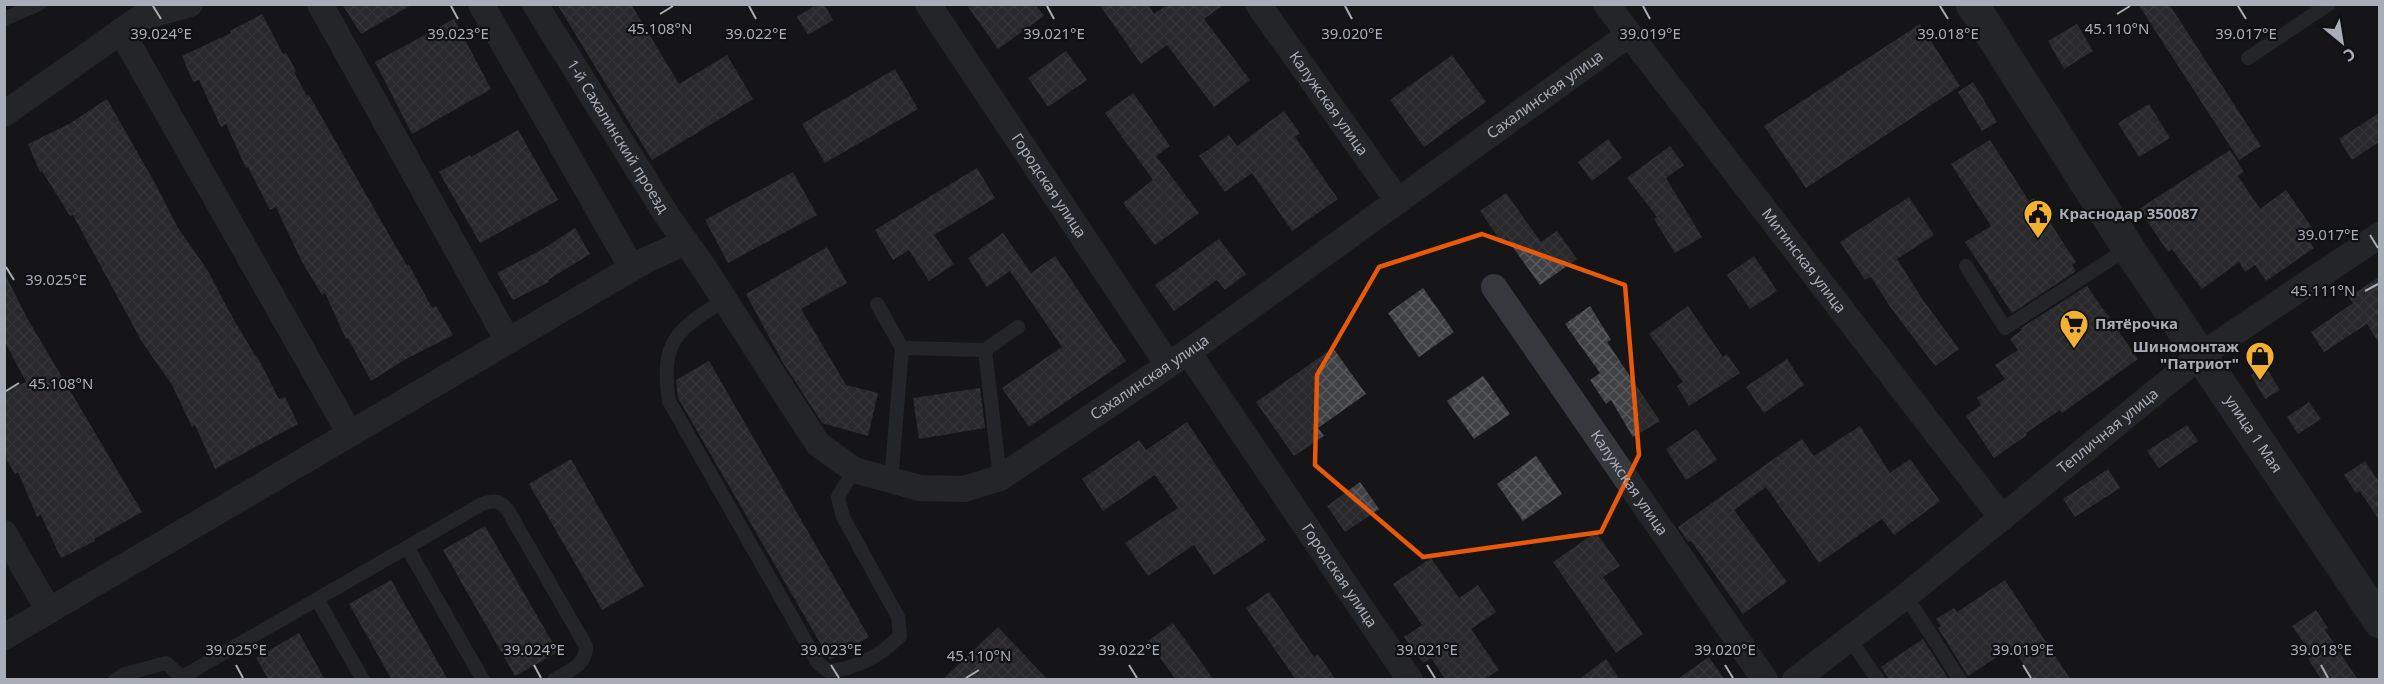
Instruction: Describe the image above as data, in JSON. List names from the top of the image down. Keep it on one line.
{"streets":{"street":["Сахалинская улица","Калужская улица","1-й Сахалинский проезд","Городская улица","Митинская улица","Тепличная улица","улица 1 Мая"]},"crossings":[["Сахалинская улица","Калужская улица"],["Сахалинская улица","1-й Сахалинский проезд"],["Сахалинская улица","Городская улица"],["Сахалинская улица","Митинская улица"],["Митинская улица","Тепличная улица"],["Тепличная улица","улица 1 Мая"]],"places":{"public building":["Краснодар 350087"],"supermarket":["Пятёрочка"],"shop":["Шиномонтаж \"Патриот\""]},"north":"bottom right","coordinates":["45.108°N","45.110°N","39.024°E","39.022°E","39.021°E","39.020°E","39.019°E","39.018°E","39.023°E","39.017°E","39.025°E","45.111°N"]}
